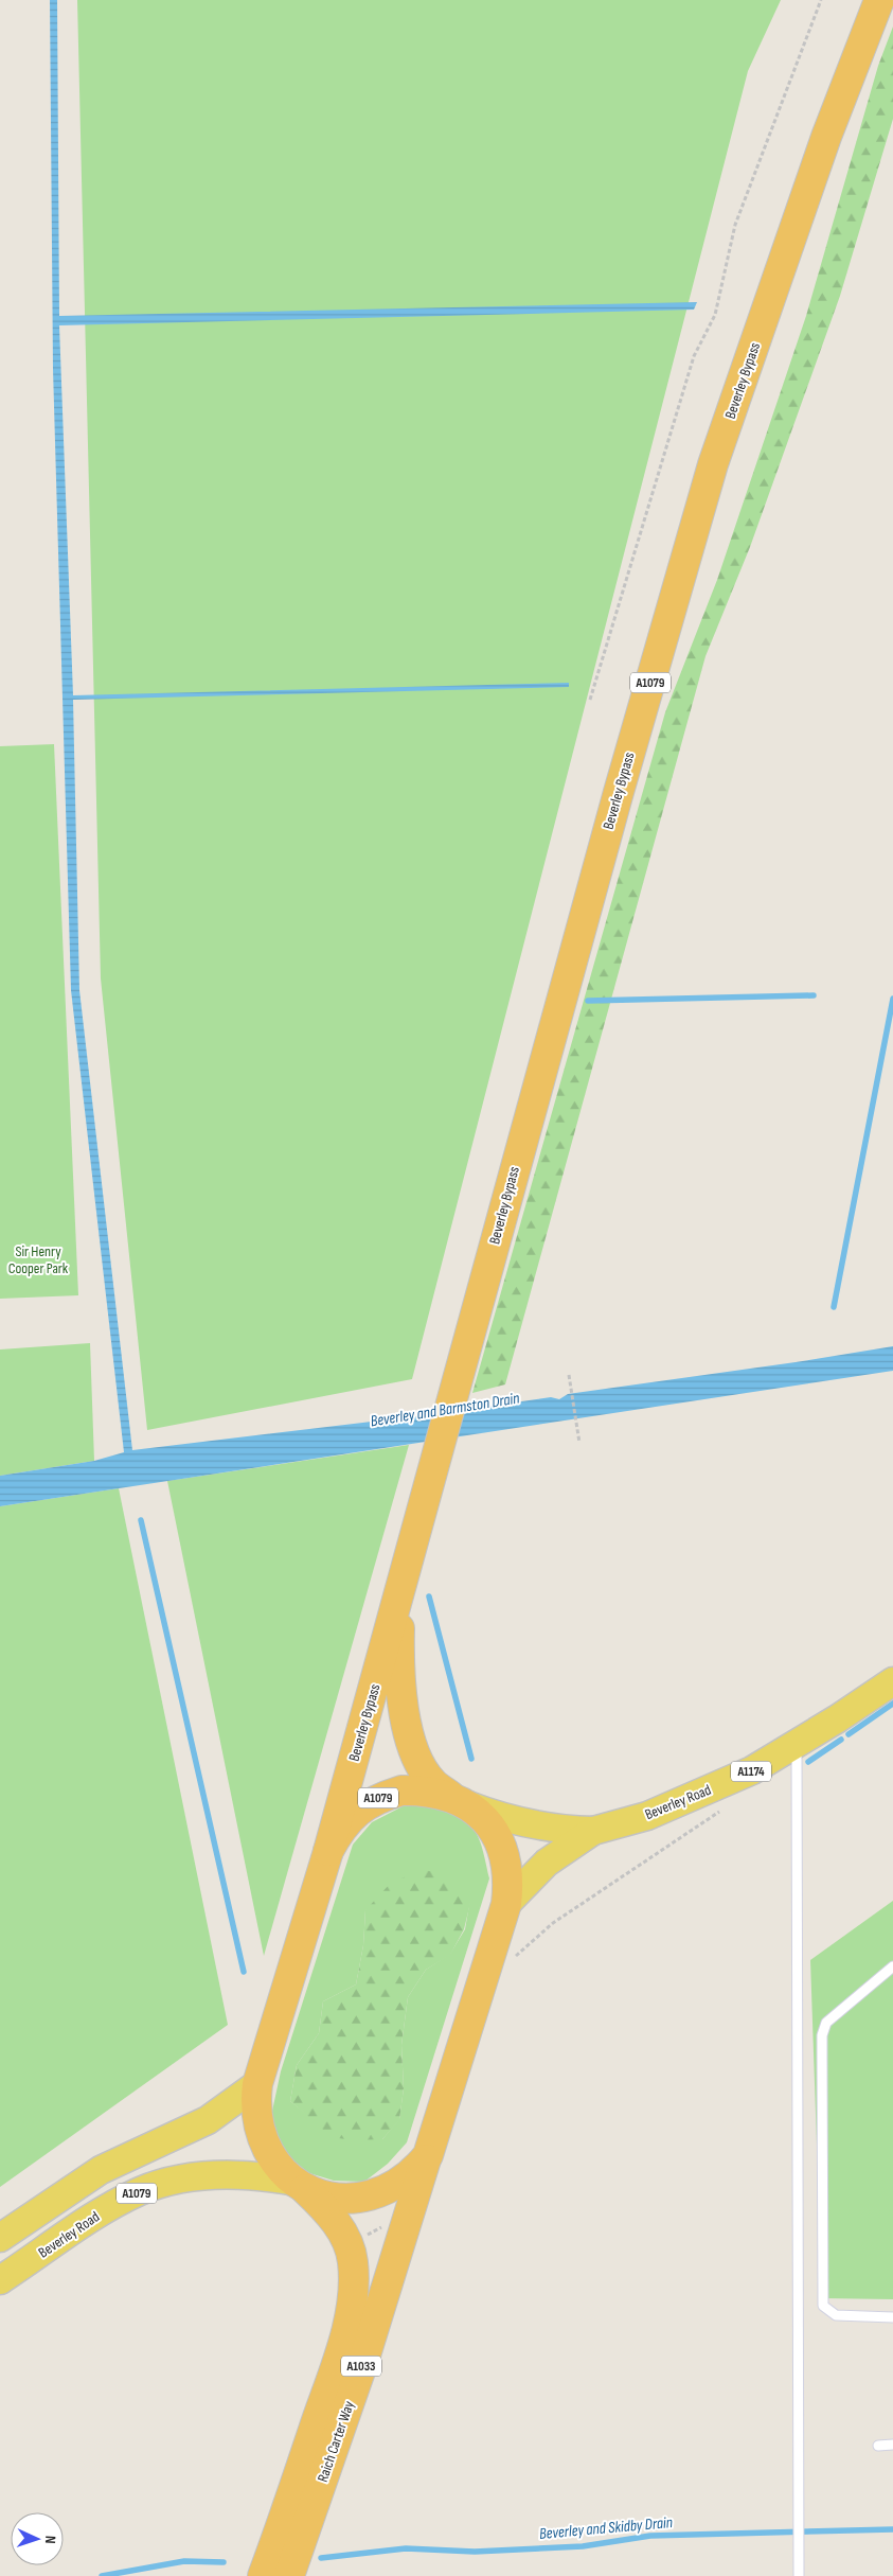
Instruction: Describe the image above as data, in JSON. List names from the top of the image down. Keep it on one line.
{"streets":{"highway":["Beverley Bypass","A1079","A1033","Raich Carter Way"],"main road":["A1174","Beverley Road"]},"crossings":[["Beverley Bypass","A1079"],["Beverley Bypass","Beverley Road"],["A1079","Beverley Road"],["A1079","Raich Carter Way"],["Beverley Road","Raich Carter Way"]],"water":["Beverley and Barmston Drain","Beverley and Skidby Drain"],"parks":["Sir Henry Cooper Park"],"north":"right"}
